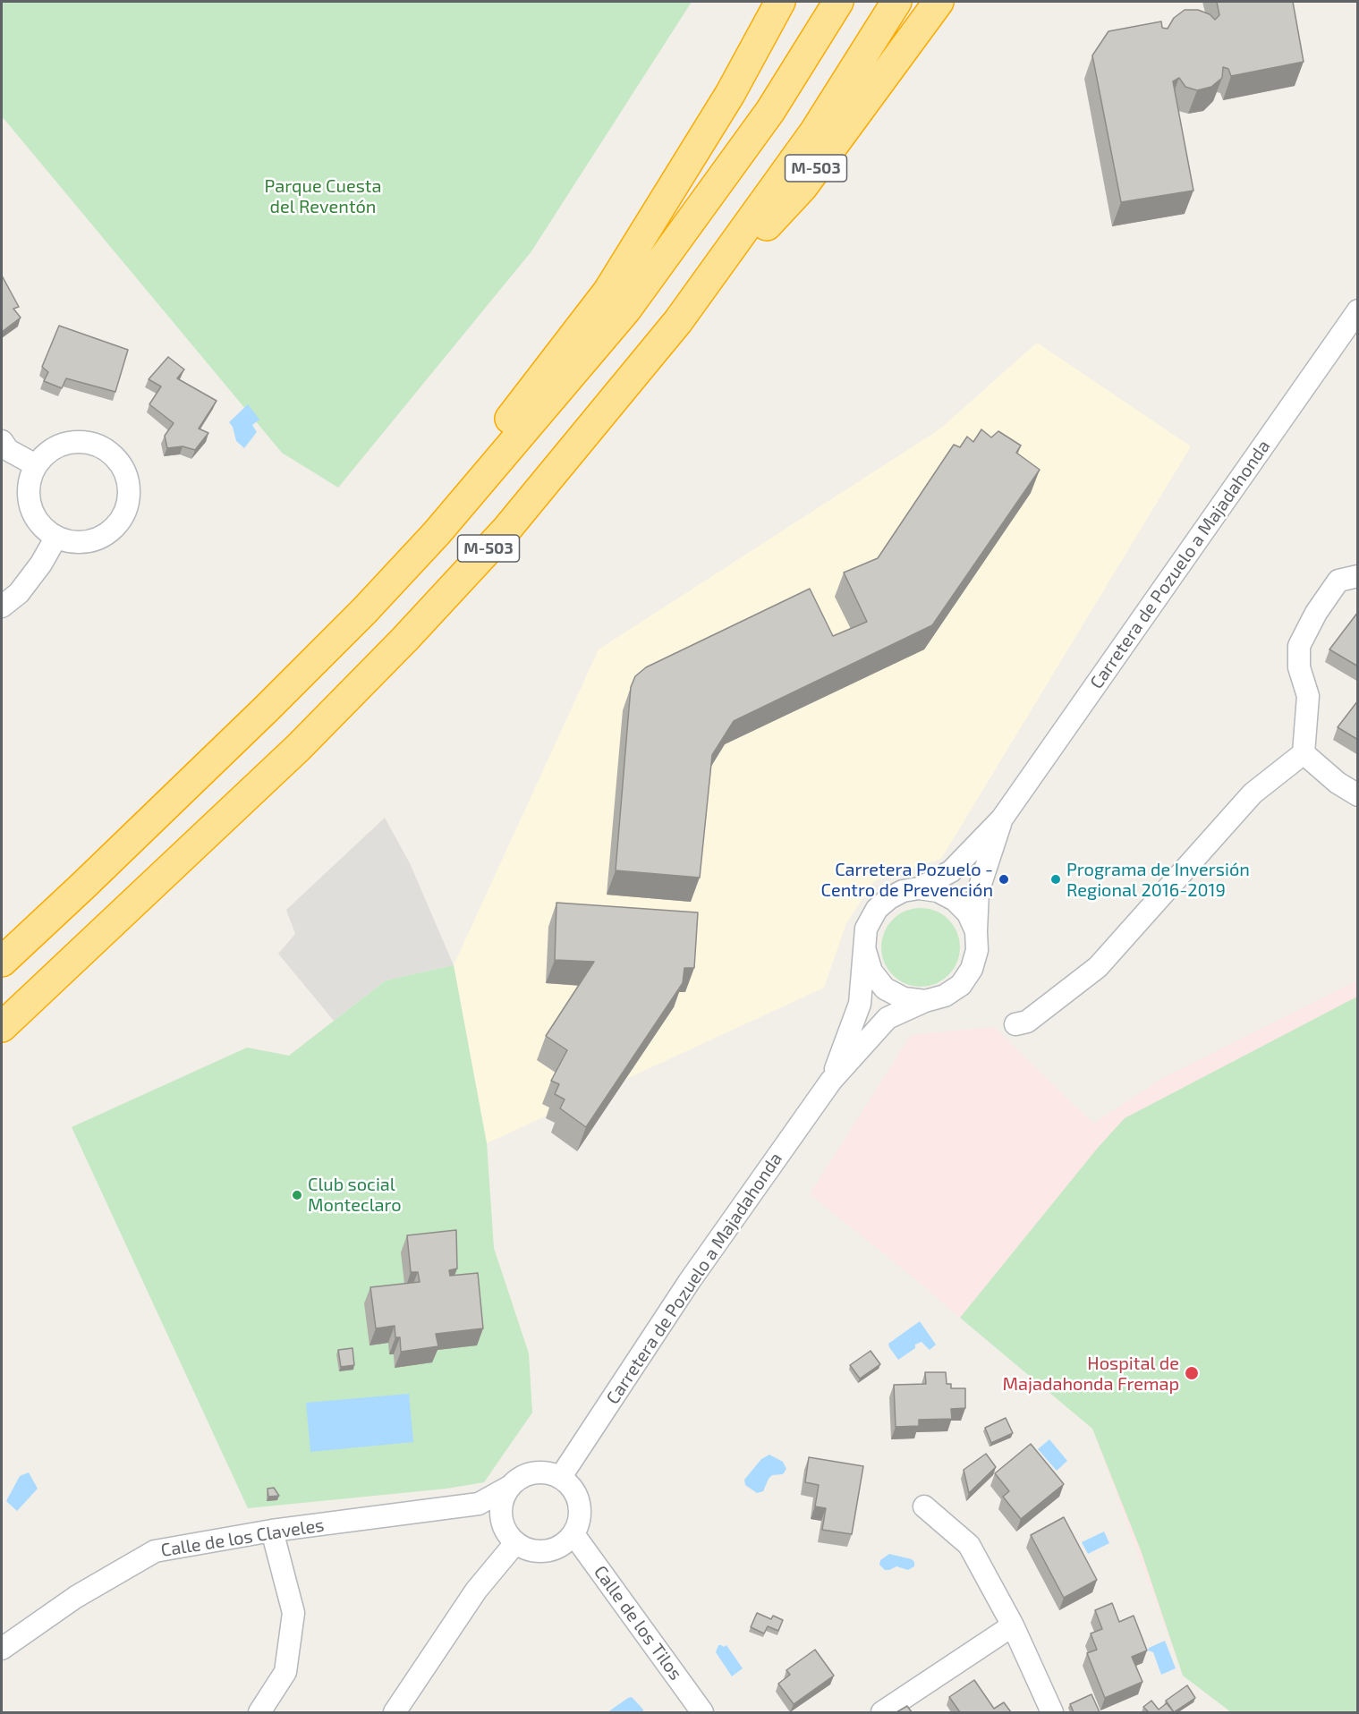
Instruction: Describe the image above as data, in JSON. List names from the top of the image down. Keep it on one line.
{"streets":{"highway":["M-503"],"street":["Carretera de Pozuelo a Majadahonda","Calle de los Claveles","Calle de los Tilos"]},"crossings":[["Carretera de Pozuelo a Majadahonda","Calle de los Claveles"],["Carretera de Pozuelo a Majadahonda","Calle de los Tilos"],["Calle de los Claveles","Calle de los Tilos"]],"parks":["Parque Cuesta del Reventón"],"places":["Carretera Pozuelo - Centro de Prevención","Programa de Inversión Regional 2016-2019","Club social Monteclaro","Hospital de Majadahonda Fremap"]}
